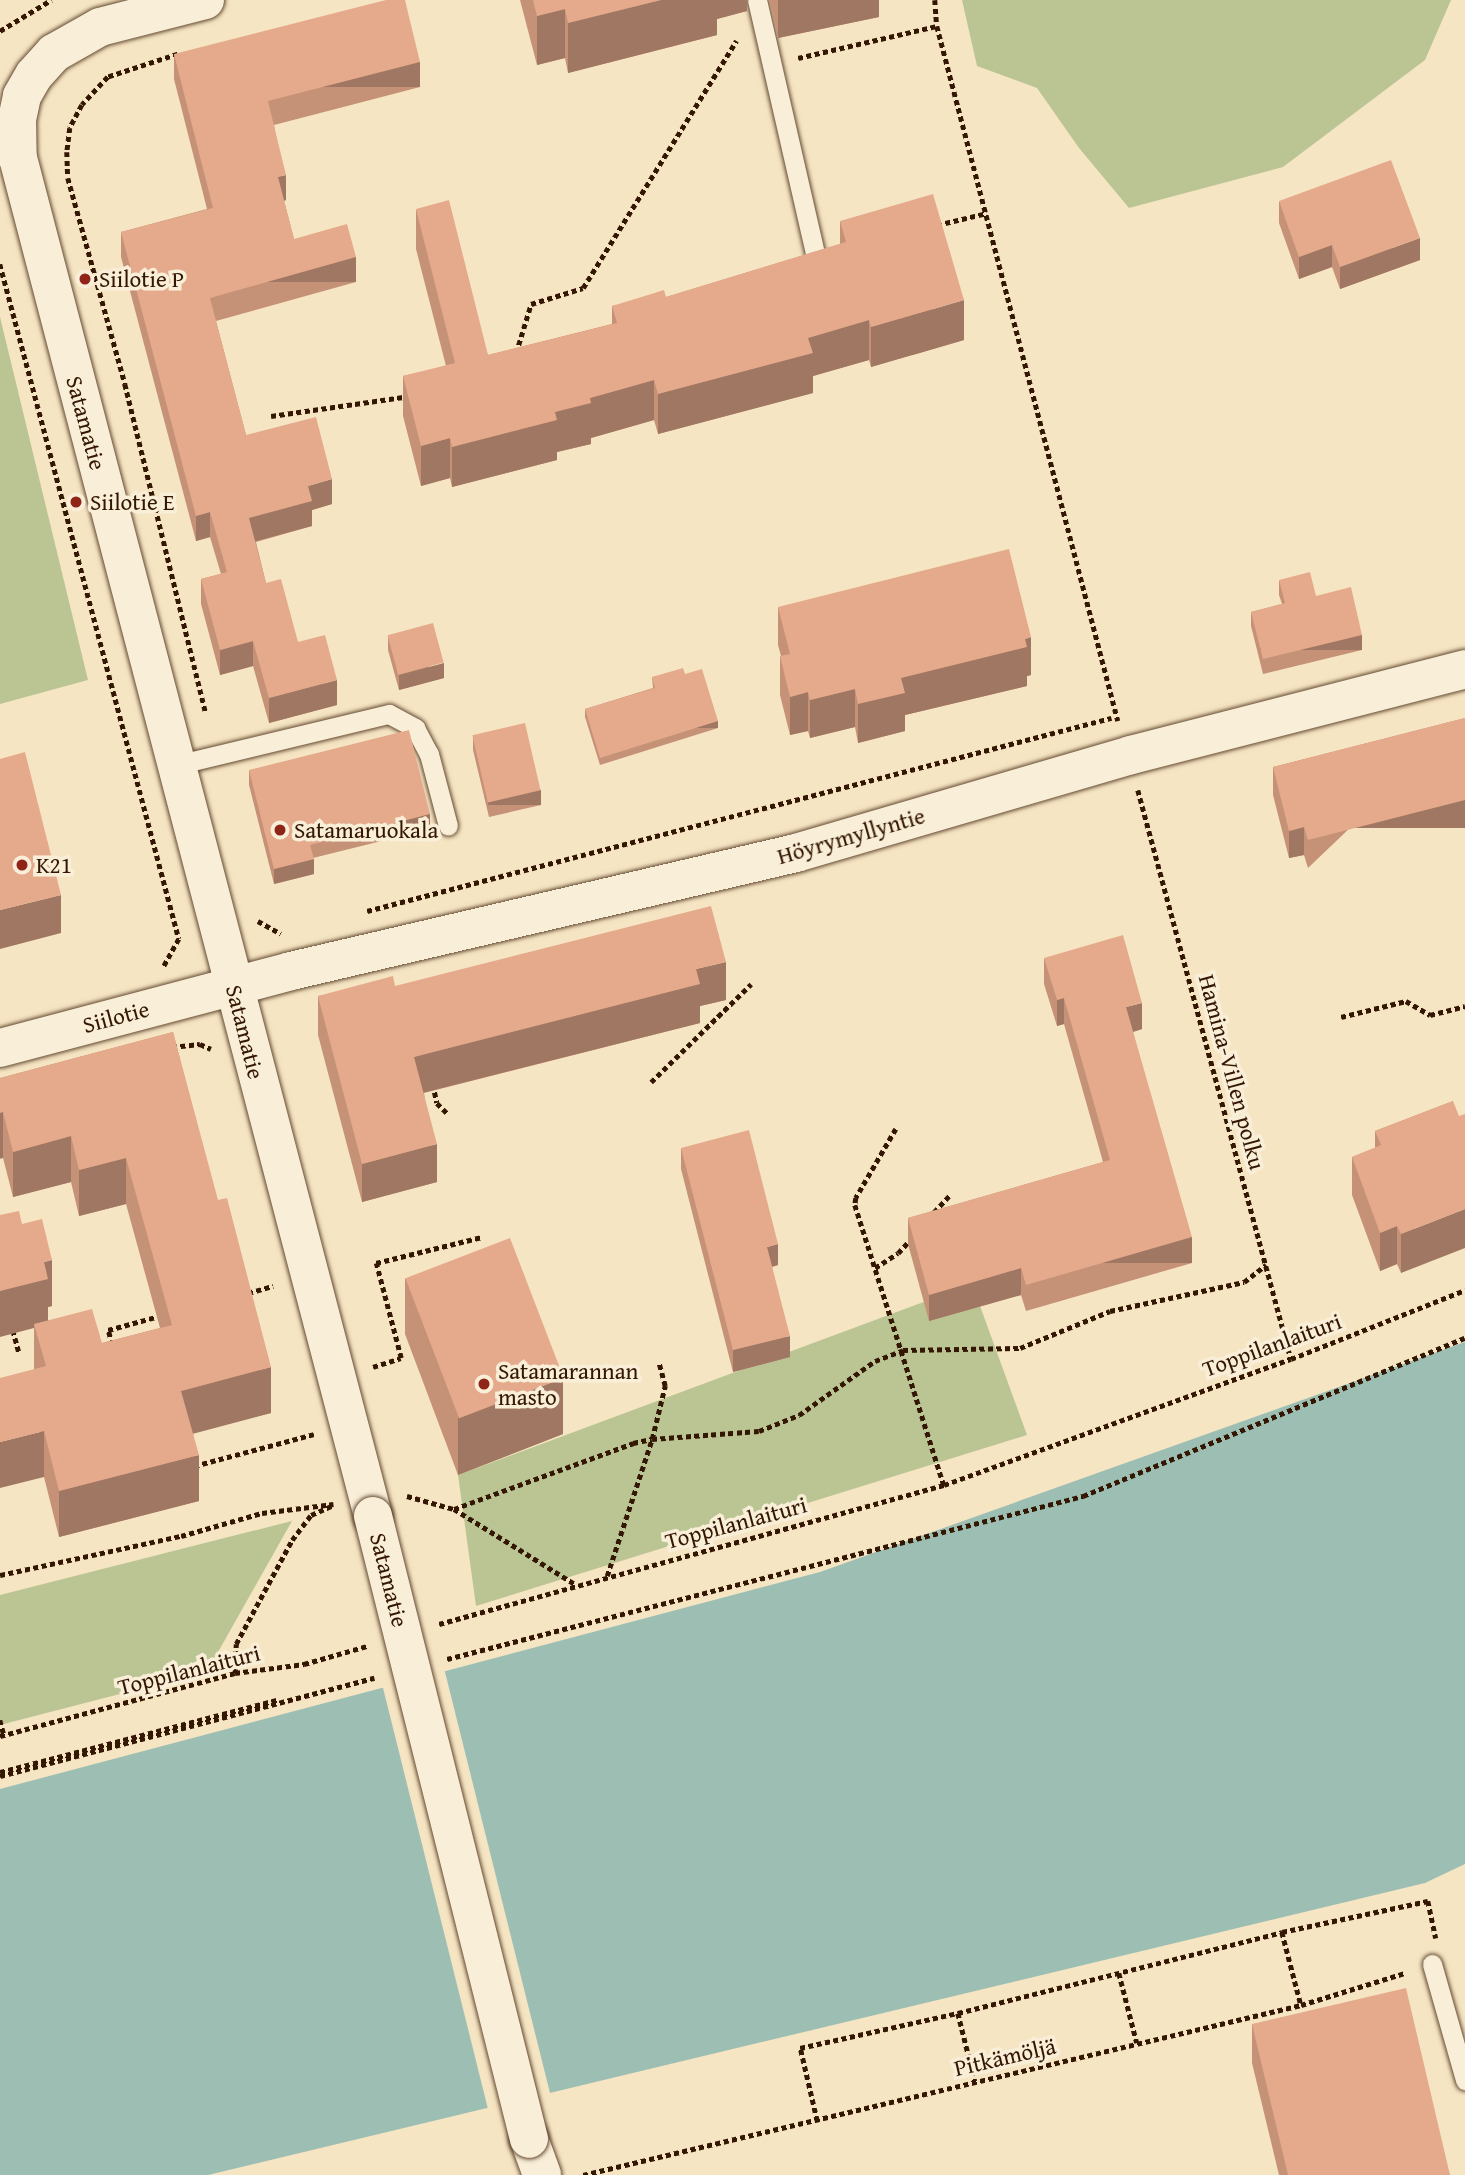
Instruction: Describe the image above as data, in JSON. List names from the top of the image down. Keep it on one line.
{"streets":{"street":["Satamatie","Höyrymyllyntie","Siilotie"],"path":["Hamina-Villen polku","Toppilanlaituri","Pitkämöljä"]},"crossings":[["Satamatie","Höyrymyllyntie"],["Satamatie","Siilotie"],["Höyrymyllyntie","Siilotie"],["Höyrymyllyntie","Hamina-Villen polku"],["Hamina-Villen polku","Toppilanlaituri"]],"places":["Siilotie P","Siilotie E","Satamaruokala","K21","Satamarannan masto"]}
